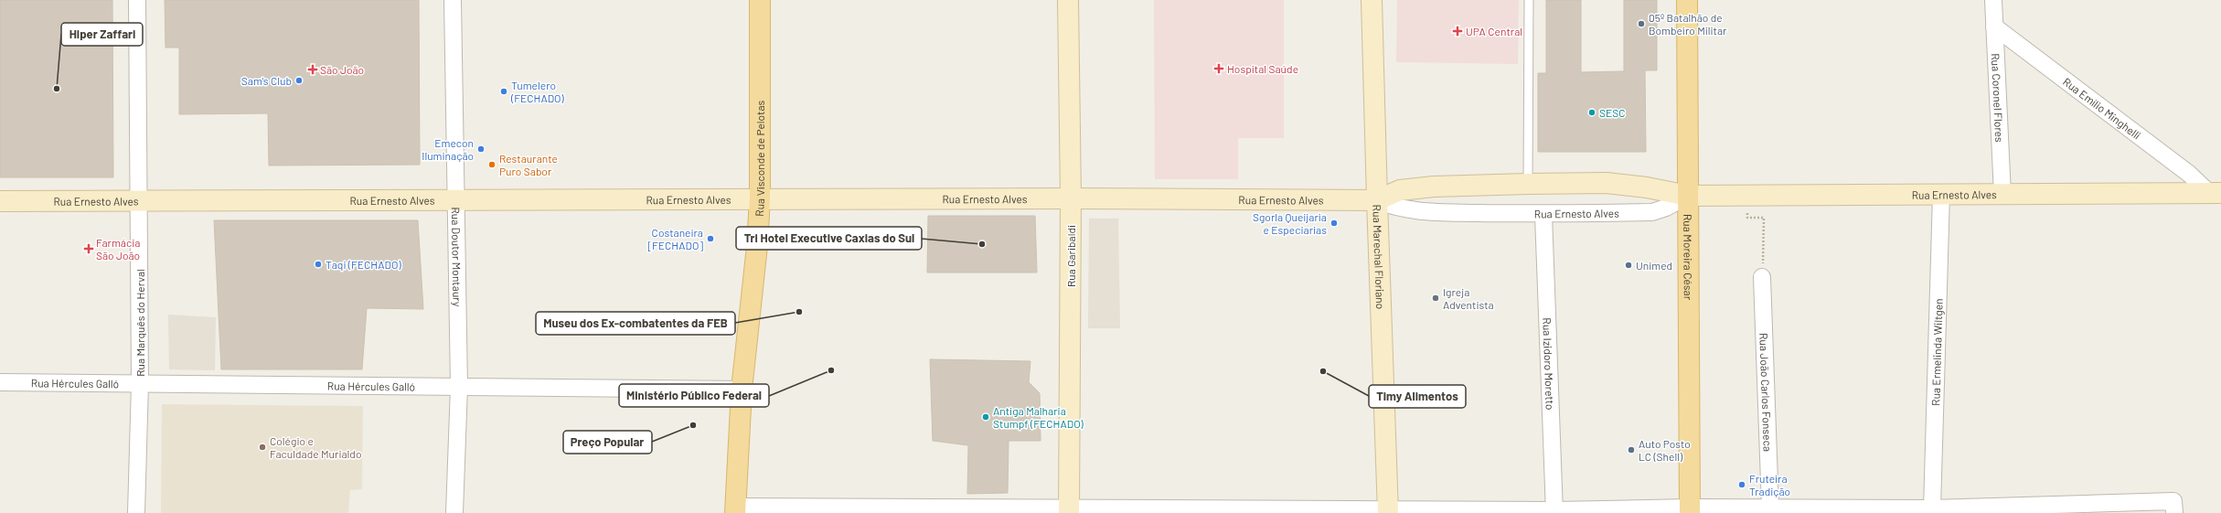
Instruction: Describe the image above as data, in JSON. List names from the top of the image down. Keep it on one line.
{"streets":{"main road":["Rua Visconde de Pelotas","Rua Moreira César"],"street":["Rua Coronel Flores","Rua Emílio Minghelli","Rua Ernesto Alves","Rua Garibaldi","Rua Doutor Montaury","Rua Marechal Floriano","Rua Marquês do Herval","Rua Ermelinda Wiltgen","Rua Izidoro Moretto","Rua Hércules Galló","Rua João Carlos Fonseca"]},"crossings":[["Rua Coronel Flores","Rua Emílio Minghelli"],["Rua Coronel Flores","Rua Ernesto Alves"],["Rua Emílio Minghelli","Rua Ernesto Alves"],["Rua Visconde de Pelotas","Rua Ernesto Alves"],["Rua Visconde de Pelotas","Rua Hércules Galló"],["Rua Ernesto Alves","Rua Garibaldi"],["Rua Ernesto Alves","Rua Doutor Montaury"],["Rua Ernesto Alves","Rua Marechal Floriano"],["Rua Ernesto Alves","Rua Moreira César"],["Rua Ernesto Alves","Rua Marquês do Herval"],["Rua Ernesto Alves","Rua Ermelinda Wiltgen"],["Rua Ernesto Alves","Rua Izidoro Moretto"],["Rua Doutor Montaury","Rua Hércules Galló"],["Rua Marquês do Herval","Rua Hércules Galló"]],"places":{"other":["05º Batalhão de Bombeiro Militar","Sam's Club","Hiper Zaffari","Tumelero (FECHADO)","SESC","Emecon Iluminação","Restaurante Puro Sabor","Sgorla Queijaria e Especiarias","Costaneira [FECHADO]","Tri Hotel Executive Caxias do Sul","Taqi (FECHADO)","Unimed","Igreja Adventista","Museu dos Ex-combatentes da FEB","Ministério Público Federal","Timy Alimentos","Antiga Malharia Stumpf (FECHADO)","Preço Popular","Colégio e Faculdade Murialdo","Auto Posto LC (Shell)","Fruteira Tradição"],"health":["UPA Central","Hospital Saúde","São João","Farmácia São João"]}}
